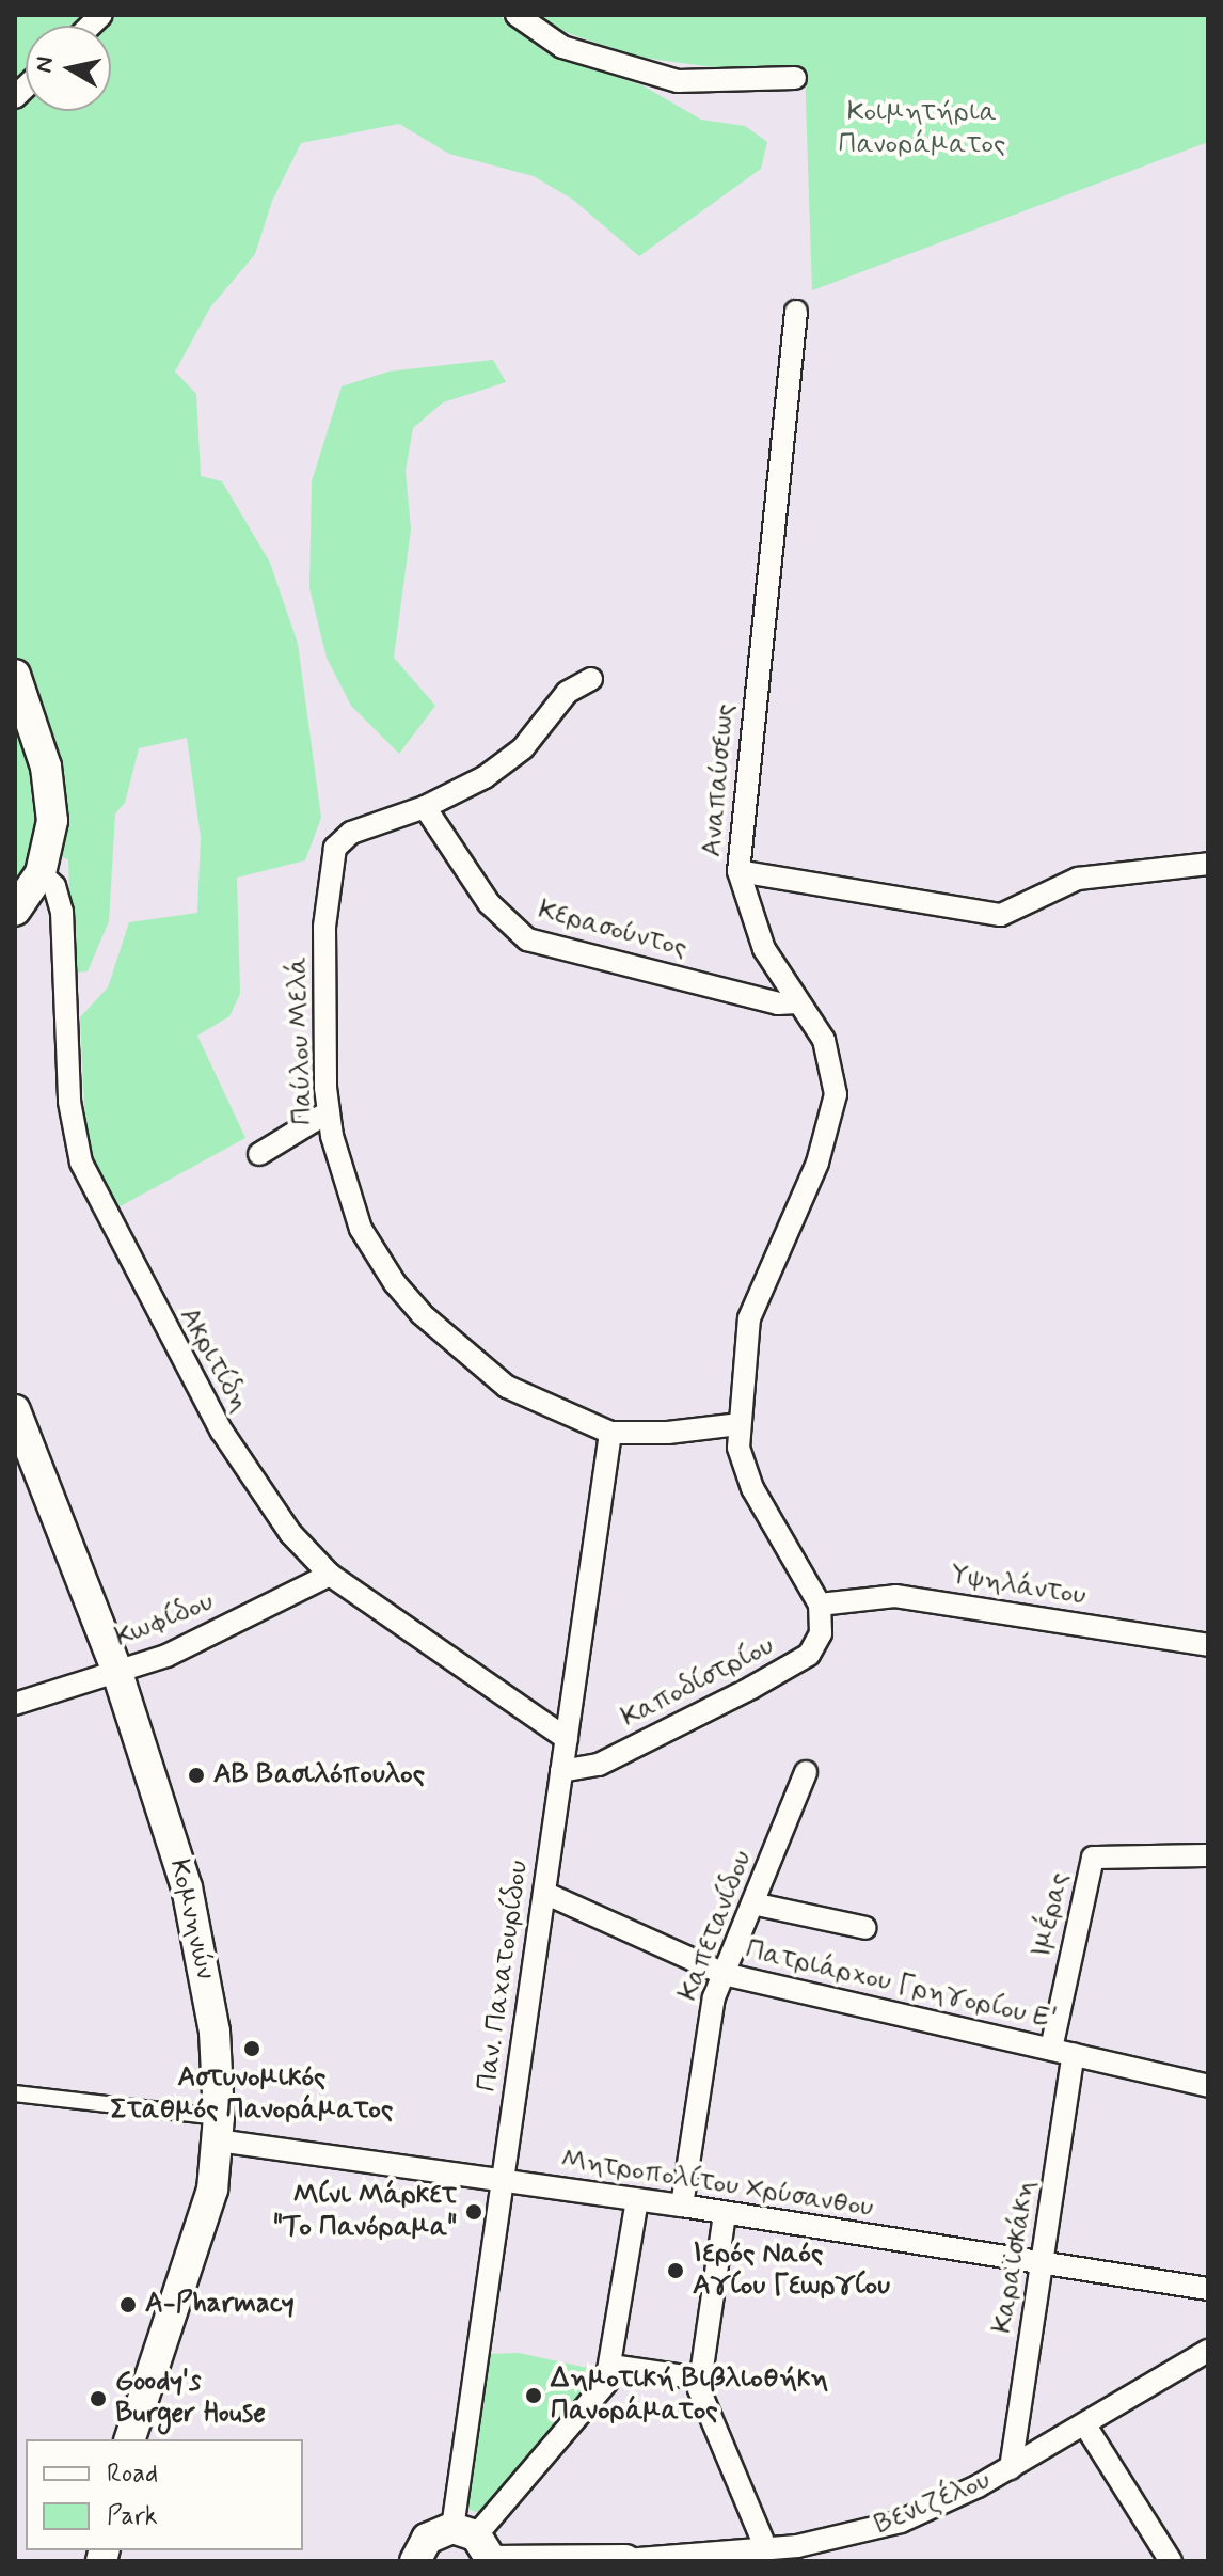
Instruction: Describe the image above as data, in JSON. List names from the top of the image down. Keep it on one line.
{"streets":{"main road":["Κομνηνών","Βενιζέλου"],"street":["Αναπαύσεως","Κερασούντος","Παύλου Μελά","Ακριτίδη","Υψηλάντου","Κωφίδου","Καποδίστρίου","Ιμέρας","Καπετανίδου","Παν. Παχατουρίδου","Πατριάρχου Γρηγορίου Ε'","Μητροπολίτου Χρύσανθου","Καραϊσκάκη"]},"crossings":[["Αναπαύσεως","Κερασούντος"],["Αναπαύσεως","Παύλου Μελά"],["Αναπαύσεως","Υψηλάντου"],["Αναπαύσεως","Καποδίστρίου"],["Κερασούντος","Παύλου Μελά"],["Παύλου Μελά","Παν. Παχατουρίδου"],["Ακριτίδη","Κωφίδου"],["Ακριτίδη","Παν. Παχατουρίδου"],["Υψηλάντου","Καποδίστρίου"],["Κωφίδου","Κομνηνών"],["Καποδίστρίου","Παν. Παχατουρίδου"],["Ιμέρας","Πατριάρχου Γρηγορίου Ε'"],["Κομνηνών","Μητροπολίτου Χρύσανθου"],["Καπετανίδου","Πατριάρχου Γρηγορίου Ε'"],["Καπετανίδου","Μητροπολίτου Χρύσανθου"],["Παν. Παχατουρίδου","Πατριάρχου Γρηγορίου Ε'"],["Παν. Παχατουρίδου","Μητροπολίτου Χρύσανθου"],["Πατριάρχου Γρηγορίου Ε'","Καραϊσκάκη"],["Μητροπολίτου Χρύσανθου","Καραϊσκάκη"],["Καραϊσκάκη","Βενιζέλου"]],"parks":["Κοιμητήρια Πανοράματος"],"places":["ΑΒ Βασιλόπουλος","Αστυνομικός Σταθμός Πανοράματος","Μίνι Μάρκετ \"Το Πανόραμα\"","Ιερός Ναός Αγίου Γεωργίου","A-Pharmacy","Δημοτική Βιβλιοθήκη Πανοράματος","Goody's Burger House"],"legend":["Road","Park"],"north":"left"}
